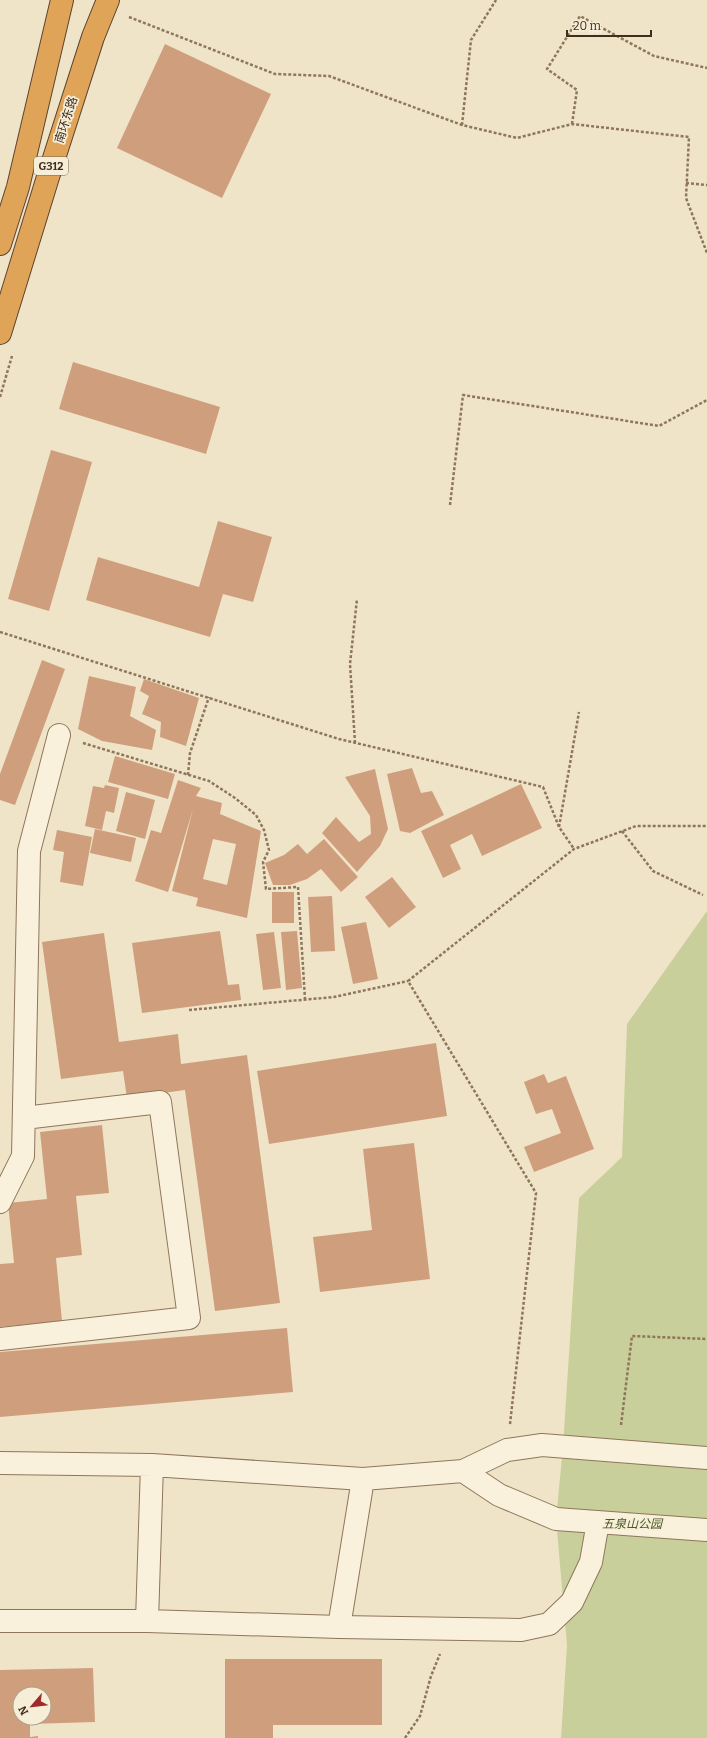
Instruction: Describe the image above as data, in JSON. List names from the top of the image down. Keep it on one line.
{"streets":{"highway":["南环东路","G312"]},"parks":["五泉山公园"],"scale_bar":"20 m","north":"bottom left"}
